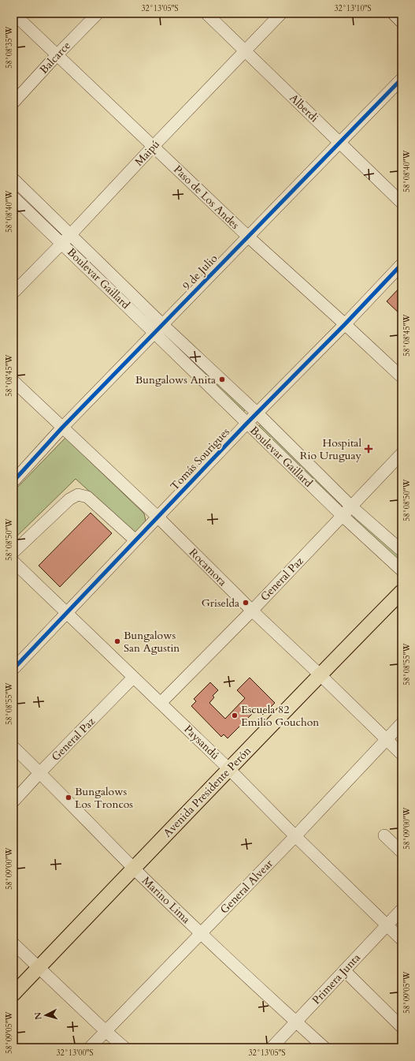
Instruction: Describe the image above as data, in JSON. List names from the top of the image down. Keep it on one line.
{"streets":{"main road":["Avenida Presidente Perón"],"street":["Balcarce","Alberdi","Maipú","Paso de Los Andes","9 de Julio","Boulevar Gaillard","Tomás Sourigues","Rocamora","General Paz","Paysandú","General Alvear","Marino Lima","Primera Junta"]},"crossings":[["Balcarce","Paso de Los Andes"],["Alberdi","Maipú"],["Alberdi","9 de Julio"],["Maipú","Paso de Los Andes"],["Maipú","Boulevar Gaillard"],["Paso de Los Andes","9 de Julio"],["Paso de Los Andes","Tomás Sourigues"],["9 de Julio","Boulevar Gaillard"],["9 de Julio","Rocamora"],["Boulevar Gaillard","Tomás Sourigues"],["Boulevar Gaillard","General Paz"],["Tomás Sourigues","Rocamora"],["Tomás Sourigues","Paysandú"],["Rocamora","General Paz"],["Rocamora","Avenida Presidente Perón"],["Rocamora","General Alvear"],["General Paz","Paysandú"],["General Paz","Marino Lima"],["Paysandú","Avenida Presidente Perón"],["Paysandú","General Alvear"],["Paysandú","Primera Junta"],["Avenida Presidente Perón","Marino Lima"],["General Alvear","Marino Lima"],["Marino Lima","Primera Junta"]],"places":{"other":["Bungalows Anita","Griselda","Bungalows San Agustin","Escuela 82 Emilio Gouchon","Bungalows Los Troncos"],"health":["Hospital Rio Uruguay"]},"north":"left","coordinates":["32°13'05\"S","32°13'10\"S","58°08'35\"W","58°08'40\"W","58°08'45\"W","58°08'50\"W","58°08'55\"W","58°09'00\"W","58°09'05\"W","32°13'00\"S"]}
